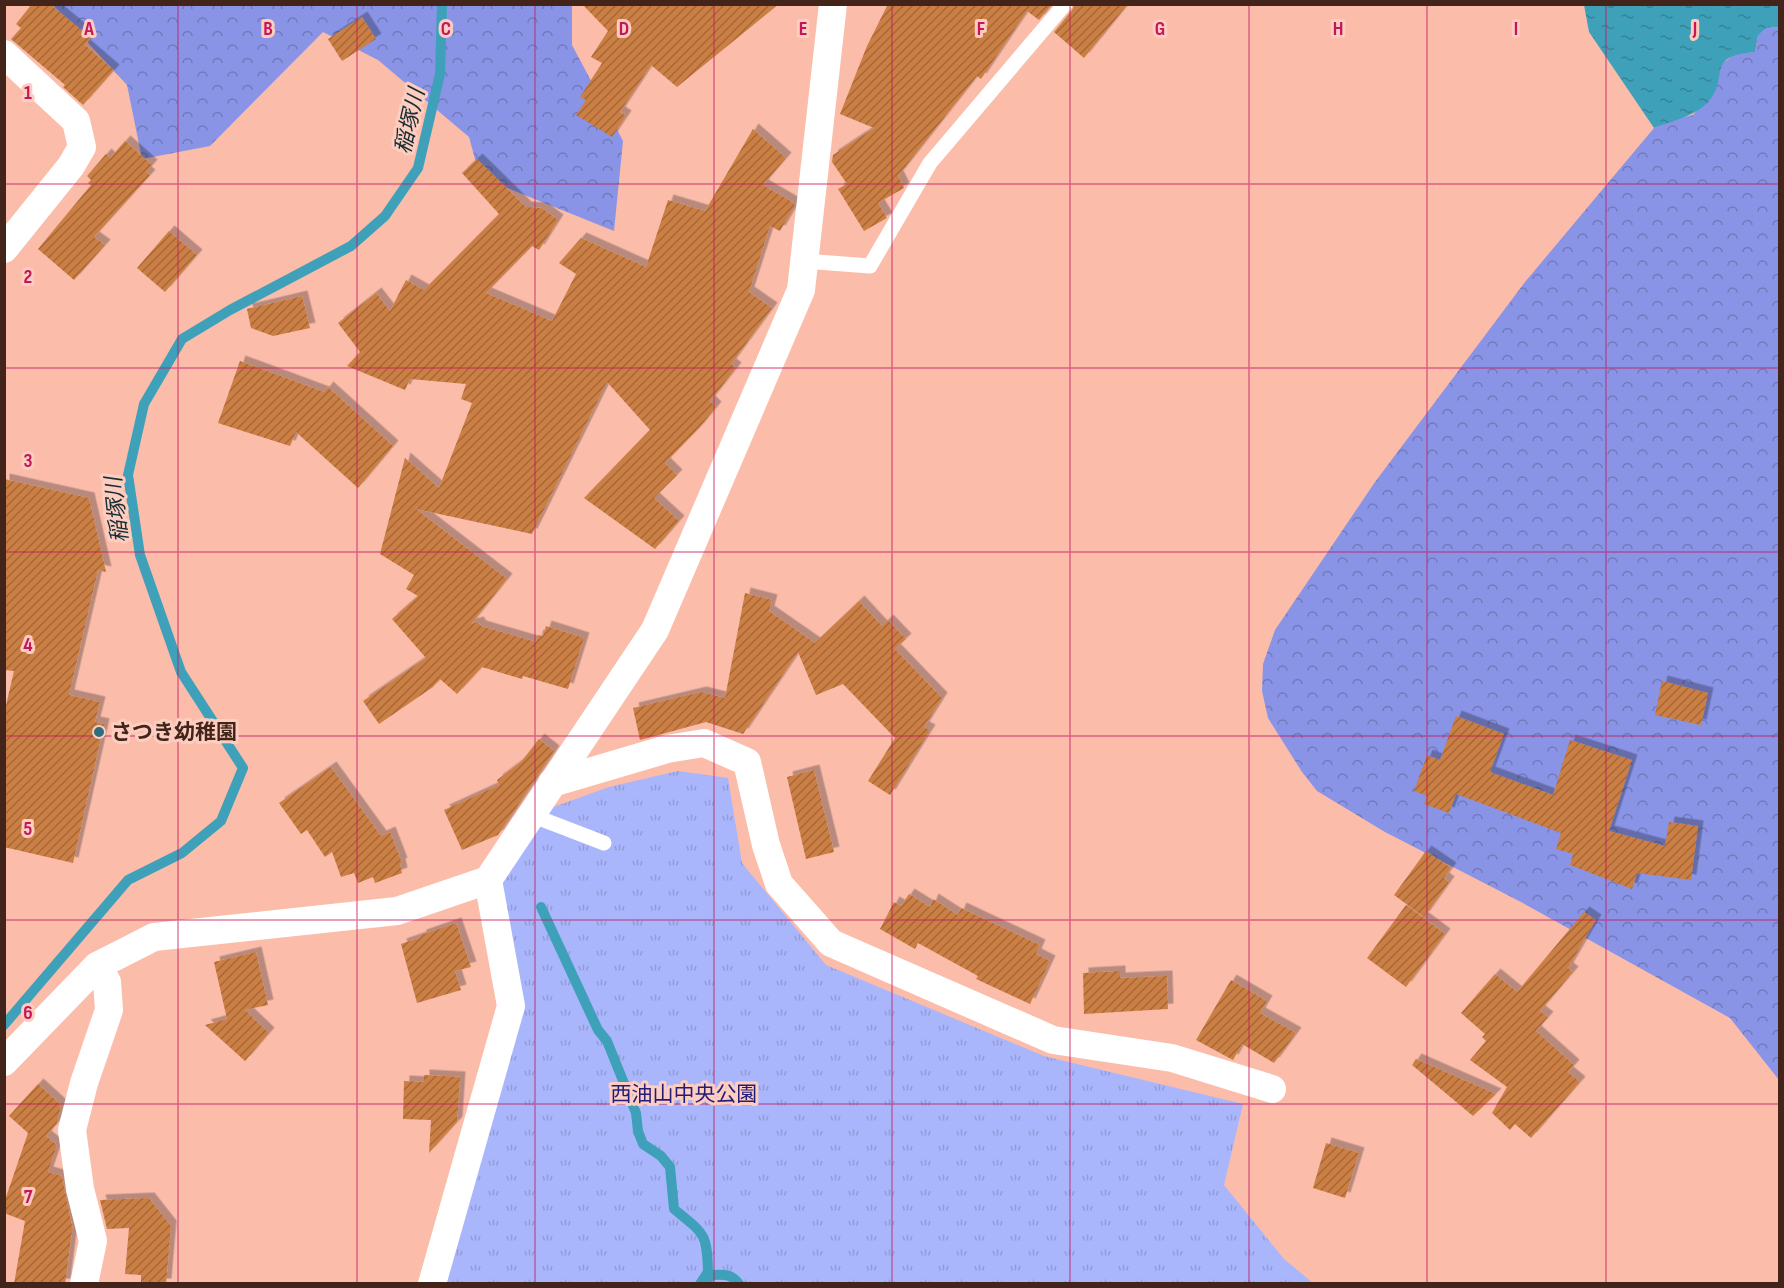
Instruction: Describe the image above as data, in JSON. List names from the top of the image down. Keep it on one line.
{"water":["稲塚川"],"parks":["西油山中央公園"],"places":["さつき幼稚園"],"grid":{"columns":["A","B","C","D","E","F","G","H","I","J"],"rows":["1","2","3","4","5","6","7"]}}
